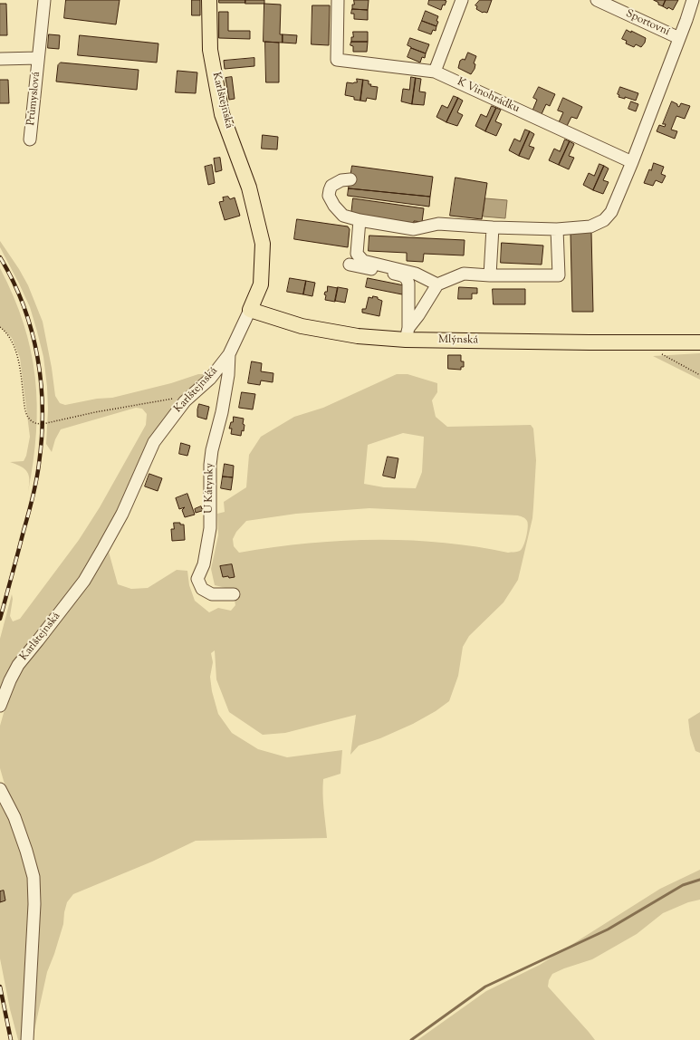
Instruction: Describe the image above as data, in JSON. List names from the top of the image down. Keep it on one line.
{"streets":{"main road":["Karlštejnská","Mlýnská"],"street":["Sportovní","K Vinohrádku","Průmyslová","U Kátynky"]},"crossings":[["Karlštejnská","Mlýnská"],["Karlštejnská","U Kátynky"]]}
